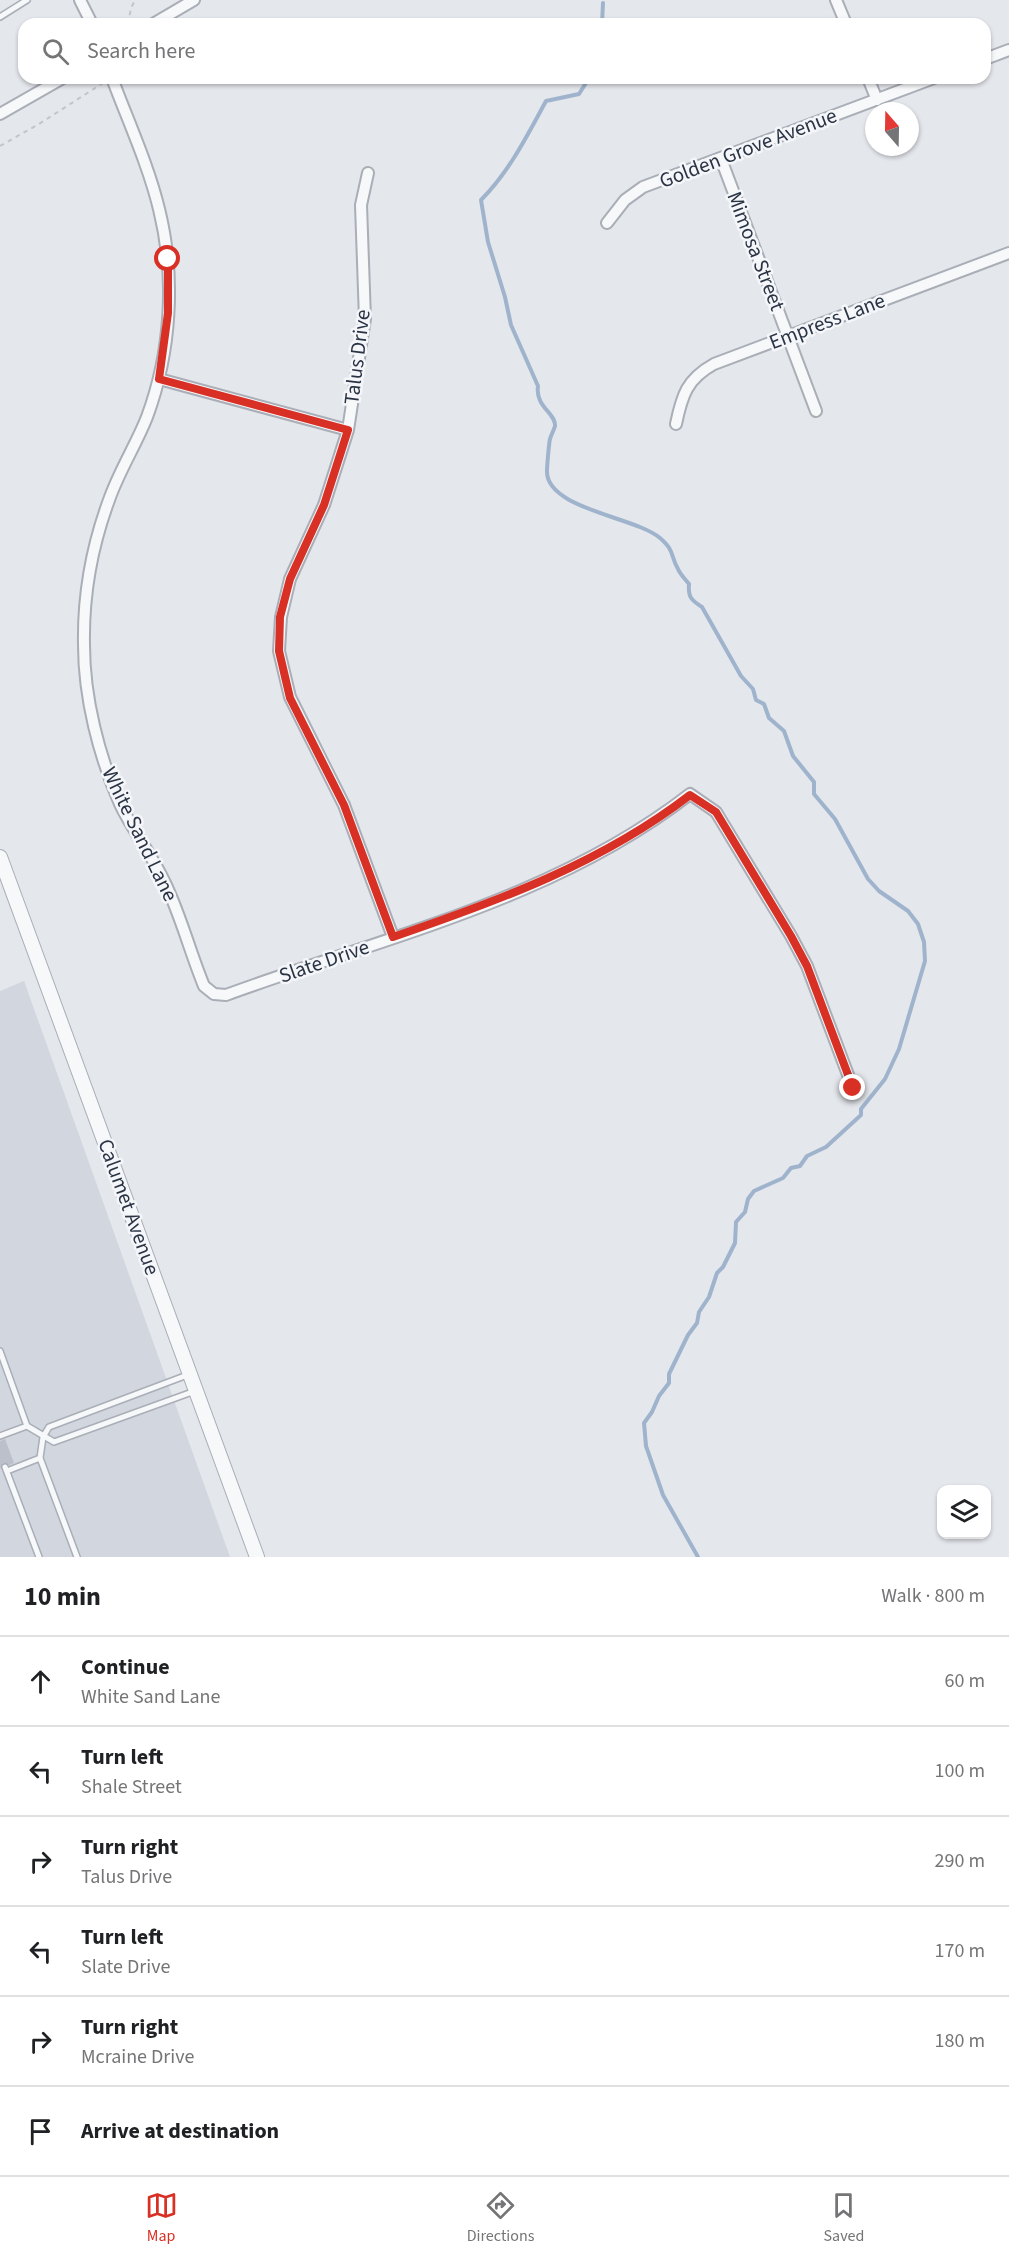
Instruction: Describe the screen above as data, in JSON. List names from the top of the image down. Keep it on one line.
{"streets":{"street":["Golden Grove Avenue","Mimosa Street","Empress Lane","Talus Drive","White Sand Lane","Slate Drive","Calumet Avenue"]},"crossings":[["Golden Grove Avenue","Mimosa Street"],["Mimosa Street","Empress Lane"],["Talus Drive","Slate Drive"],["White Sand Lane","Slate Drive"]],"north":"top","page":{"search":"Search here","heading":["10 min","Walk · 800 m"],"list":[["Continue","White Sand Lane","60 m"],["Turn left","Shale Street","100 m"],["Turn right","Talus Drive","290 m"],["Turn left","Slate Drive","170 m"],["Turn right","Mcraine Drive","180 m"],"Arrive at destination"],"nav":["Map","Directions","Saved"]}}
